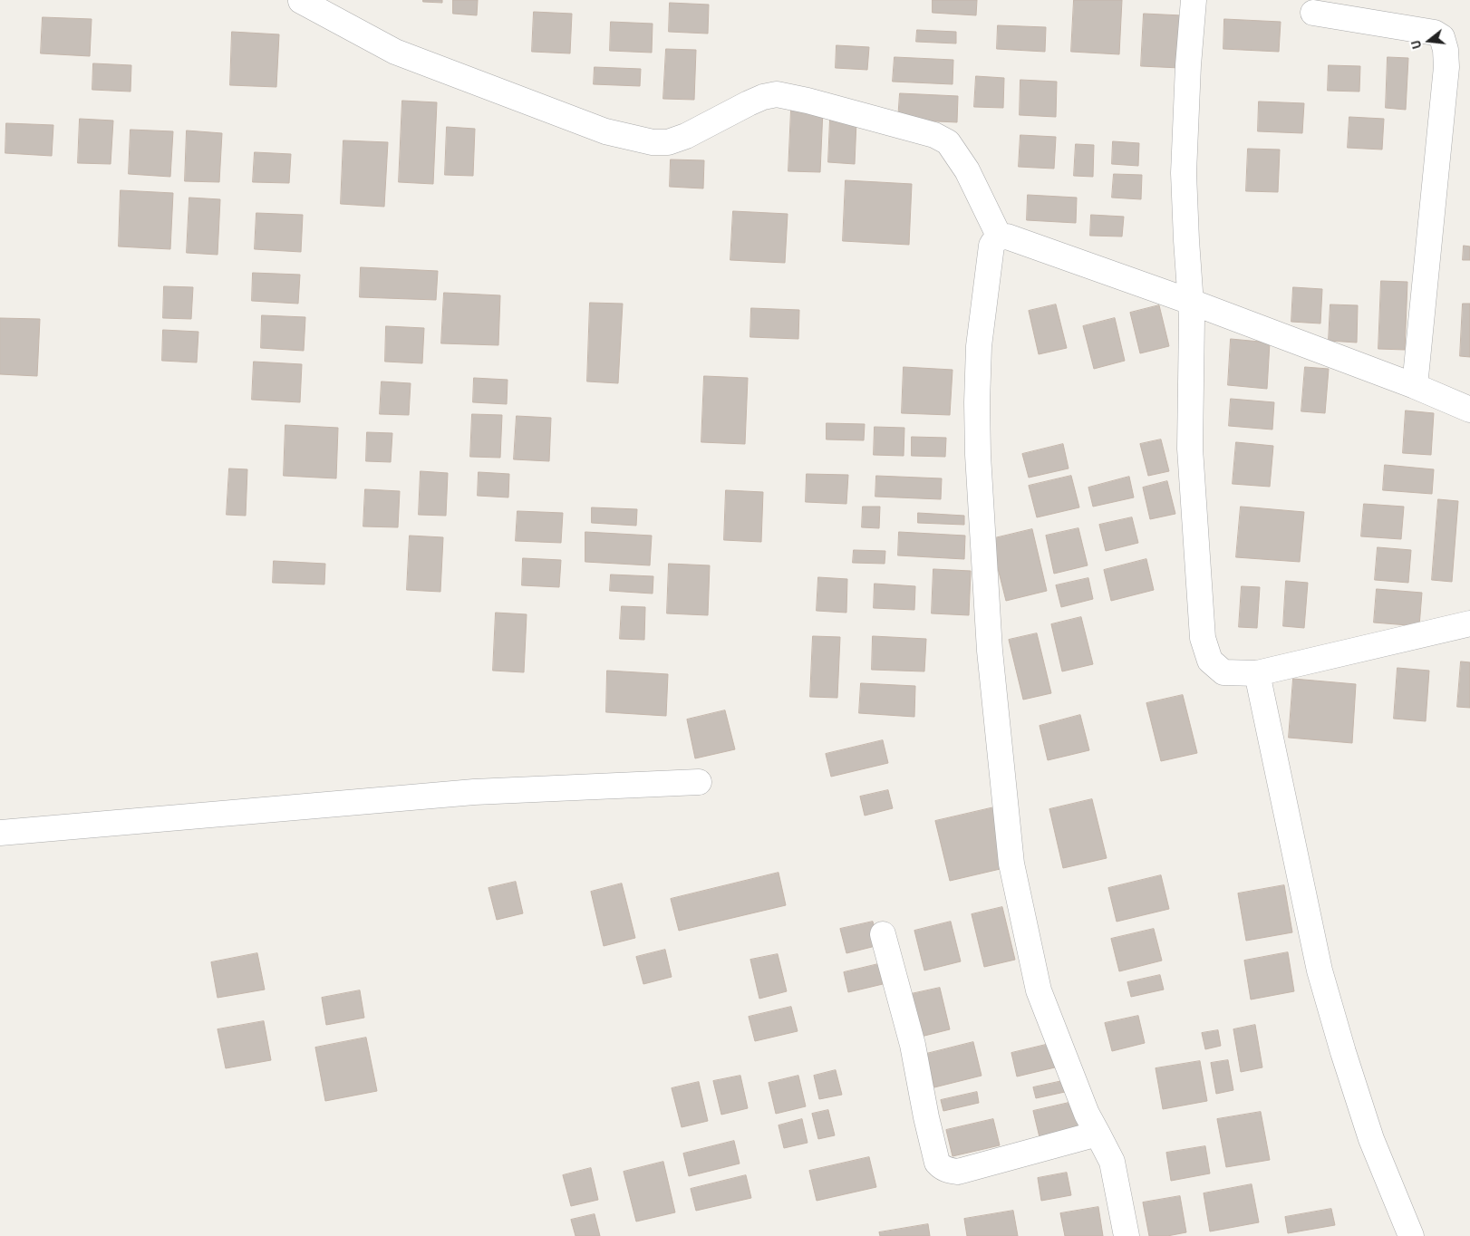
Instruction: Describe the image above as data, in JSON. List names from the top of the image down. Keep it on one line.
{"north":"left"}
